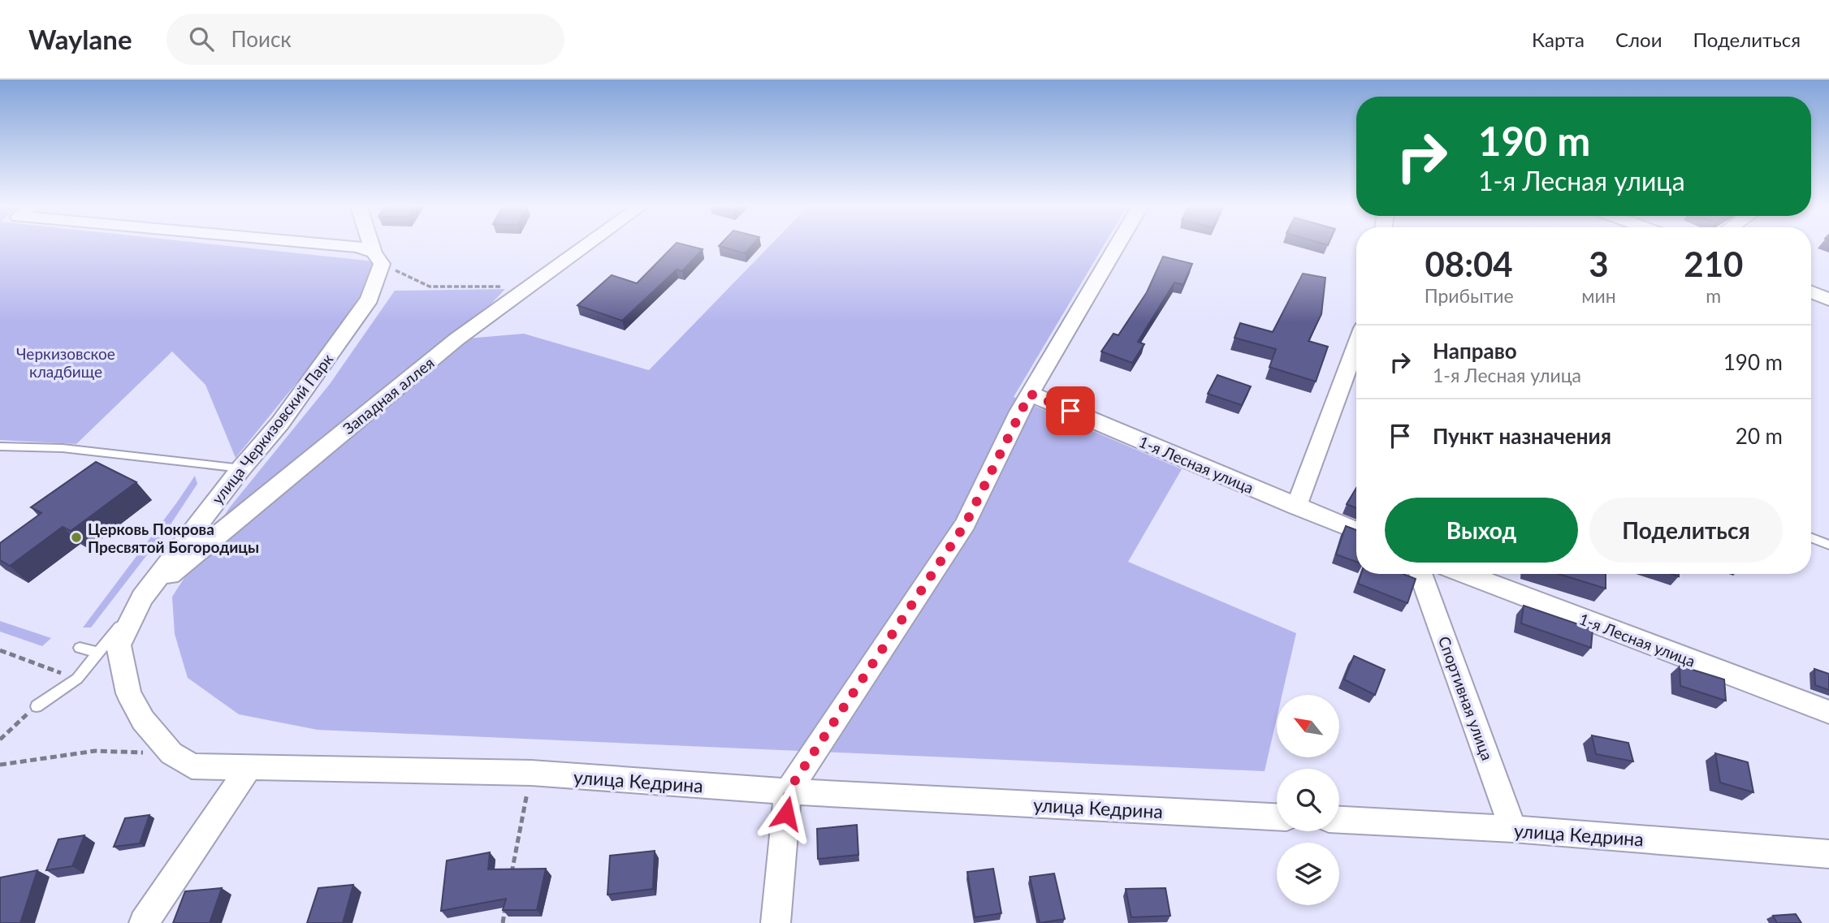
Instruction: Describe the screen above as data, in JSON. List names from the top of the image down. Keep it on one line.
{"streets":{"street":["Западная аллея","улица Черкизовский Парк","1-я Лесная улица","Спортивная улица","улица Кедрина"]},"crossings":[["Западная аллея","улица Черкизовский Парк"],["Западная аллея","улица Кедрина"],["улица Черкизовский Парк","улица Кедрина"],["Спортивная улица","улица Кедрина"]],"parks":["Черкизовское кладбище"],"places":["Церковь Покрова Пресвятой Богородицы"],"north":"top left","page":{"header":"Waylane","search":"Поиск","nav":["Карта","Слои","Поделиться"],"turn":["190 m","1-я Лесная улица"],"eta":["08:04","Прибытие","3","мин","210","m"],"list":[{"name":"Направо","note":"1-я Лесная улица","value":"190 m"},{"name":"Пункт назначения","value":"20 m"}],"buttons":["Выход","Поделиться"]}}
